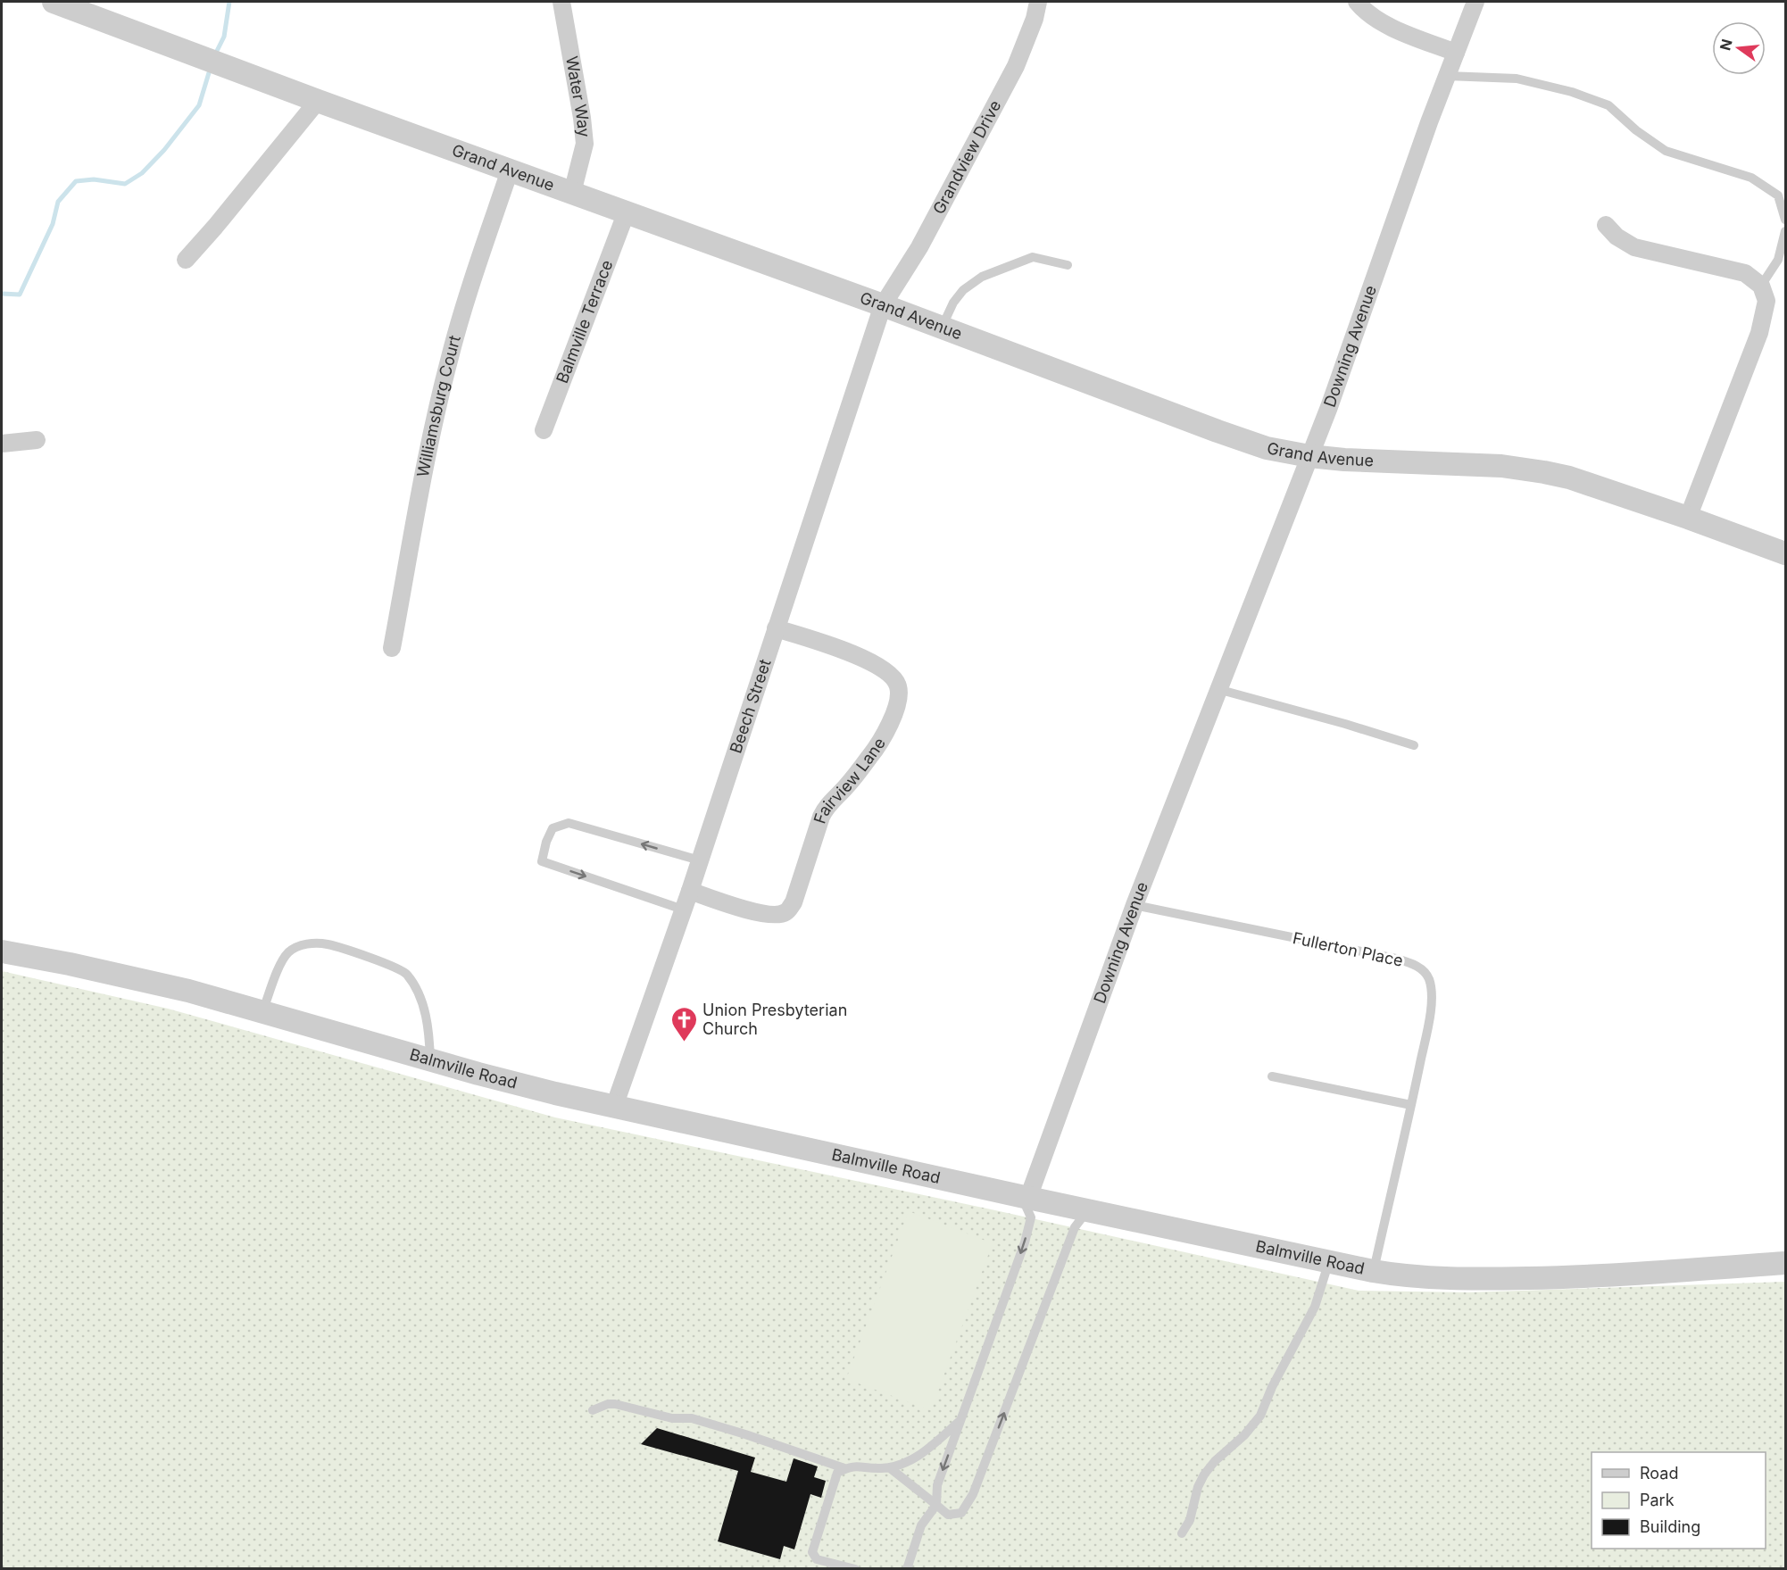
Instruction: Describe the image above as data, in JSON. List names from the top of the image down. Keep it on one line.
{"streets":{"street":["Water Way","Grandview Drive","Grand Avenue","Balmville Terrace","Downing Avenue","Williamsburg Court","Beech Street","Fairview Lane","Balmville Road"],"lane":["Fullerton Place"]},"crossings":[["Water Way","Grand Avenue"],["Grandview Drive","Grand Avenue"],["Grandview Drive","Beech Street"],["Grand Avenue","Balmville Terrace"],["Grand Avenue","Downing Avenue"],["Grand Avenue","Williamsburg Court"],["Grand Avenue","Beech Street"],["Downing Avenue","Fullerton Place"],["Downing Avenue","Balmville Road"],["Beech Street","Fairview Lane"],["Beech Street","Balmville Road"],["Fullerton Place","Balmville Road"]],"places":{"church":["Union Presbyterian Church"]},"legend":["Road","Park","Building"],"north":"left"}
